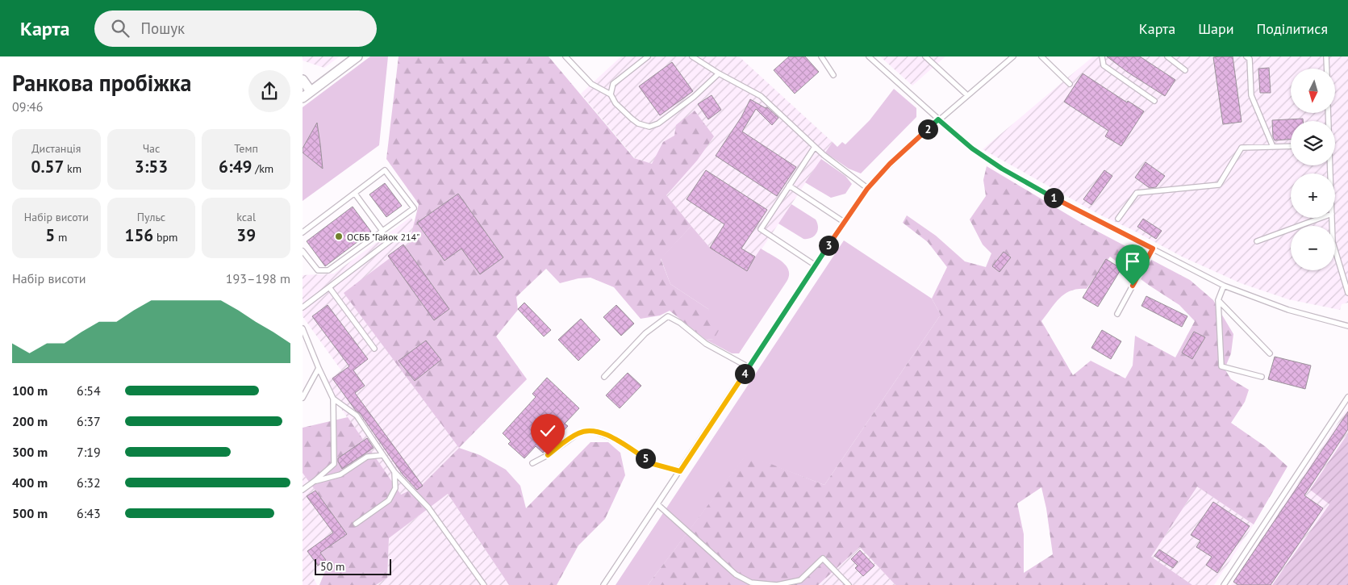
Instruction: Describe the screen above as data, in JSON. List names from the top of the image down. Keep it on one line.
{"places":["ОСББ \"Гайок 214\""],"scale_bar":"50 m","north":"bottom","page":{"header":"Карта","search":"Пошук","nav":["Карта","Шари","Поділитися"],"heading":["Ранкова пробіжка","09:46"],"map_buttons":["+","−"],"pins":["2","1","3","4","5"],"stats":[["Дистанція","0.57 km"],["Час","3:53"],["Темп","6:49 /km"],["Набір висоти","5 m"],["Пульс","156 bpm"],["kcal","39"]],"chart":["Набір висоти","193–198 m"],"list":[{"name":"100 m","note":"6:54"},{"name":"200 m","note":"6:37"},{"name":"300 m","note":"7:19"},{"name":"400 m","note":"6:32"},{"name":"500 m","note":"6:43"}],"scale":"50 m"}}
